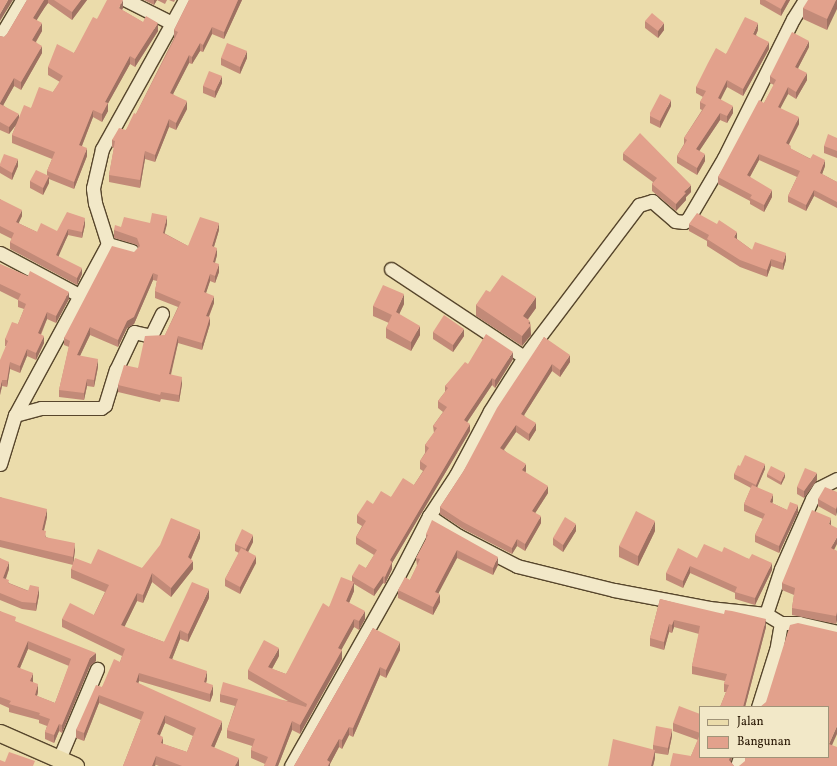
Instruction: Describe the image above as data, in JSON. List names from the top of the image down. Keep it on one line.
{"legend":["Jalan","Bangunan"]}
